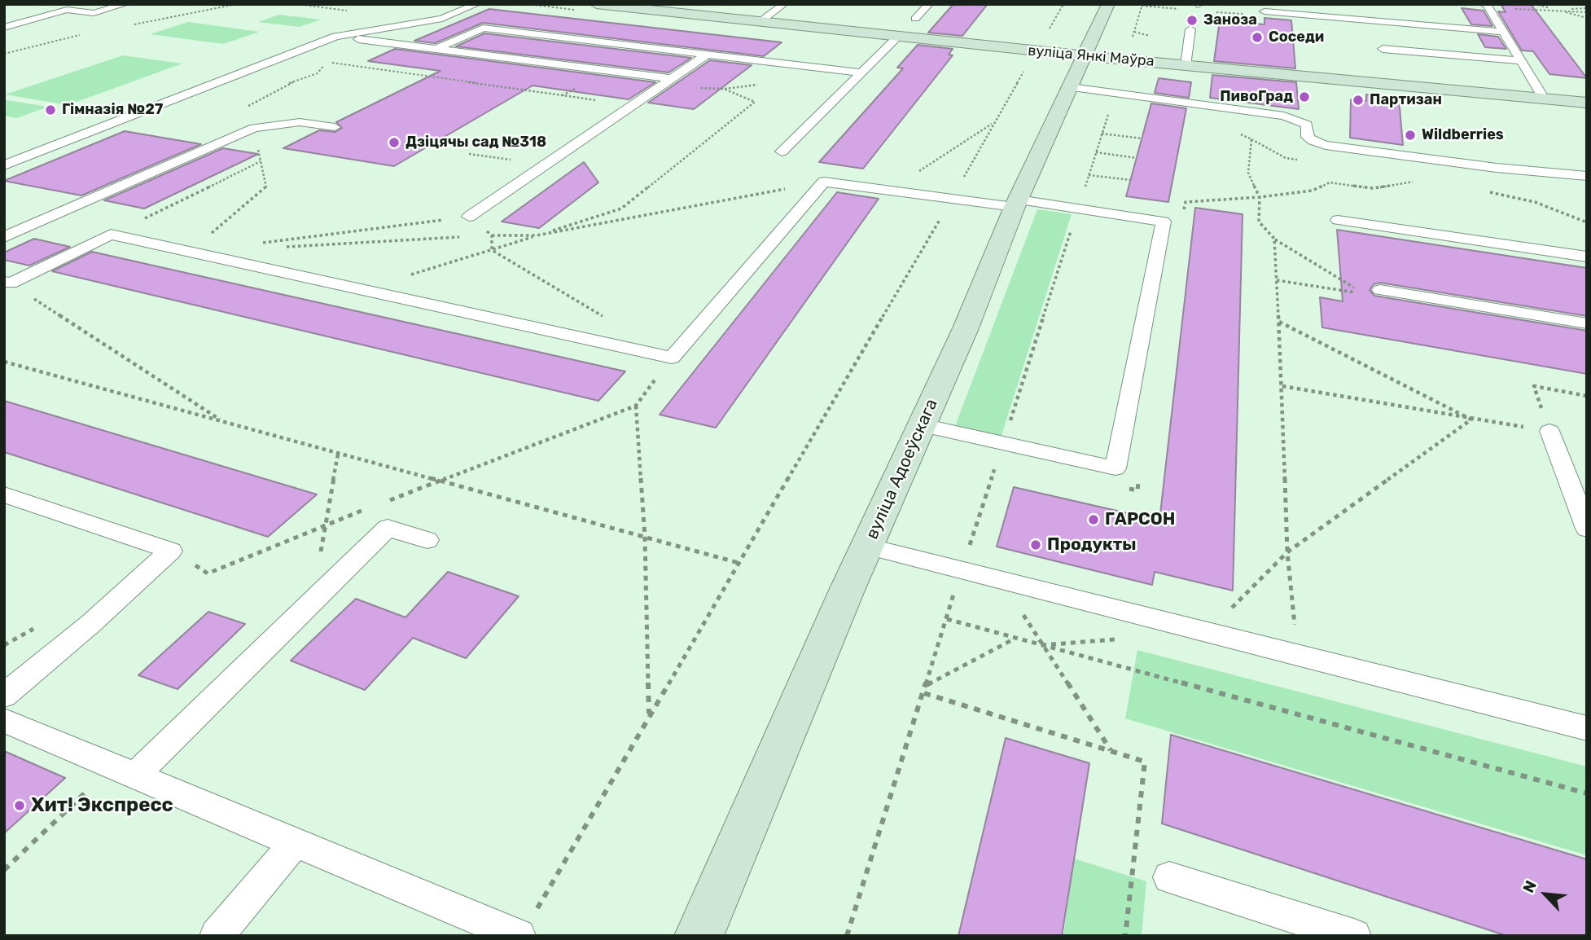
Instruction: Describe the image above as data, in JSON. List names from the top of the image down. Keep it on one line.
{"streets":{"main road":["вуліца Янкі Маўра","вуліца Адоеўскага"]},"crossings":[["вуліца Янкі Маўра","вуліца Адоеўскага"]],"places":["Заноза","Соседи","ПивоГрад","Партизан","Гімназія №27","Wildberries","Дзіцячы сад №318","ГАРСОН","Продукты","Хит! Экспресс"],"north":"top left"}
